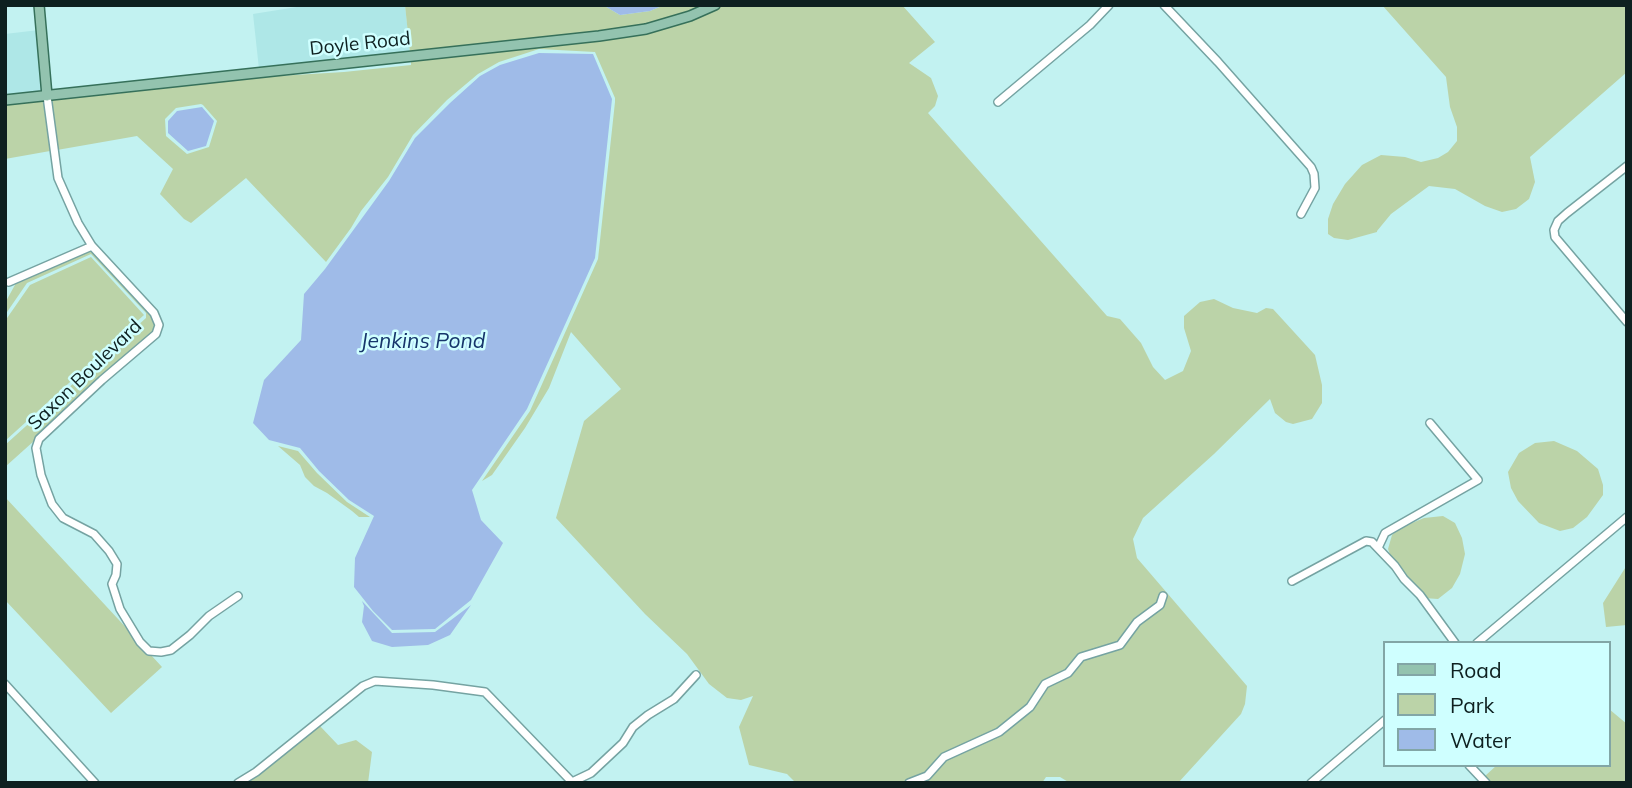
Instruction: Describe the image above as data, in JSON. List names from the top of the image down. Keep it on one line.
{"streets":{"main road":["Doyle Road","Saxon Boulevard"]},"crossings":[["Doyle Road","Saxon Boulevard"]],"water":["Jenkins Pond"],"legend":["Road","Park","Water"]}
